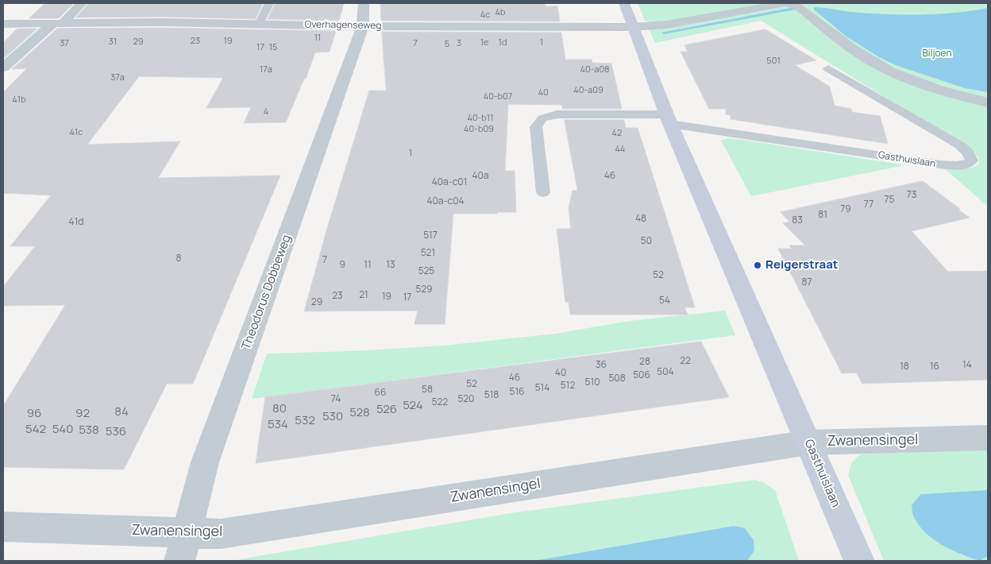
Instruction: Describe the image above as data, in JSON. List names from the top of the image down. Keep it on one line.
{"streets":{"street":["Overhagenseweg","Gasthuislaan","Theodorus Dobbeweg","Zwanensingel"]},"crossings":[["Overhagenseweg","Gasthuislaan"],["Overhagenseweg","Theodorus Dobbeweg"],["Gasthuislaan","Zwanensingel"],["Theodorus Dobbeweg","Zwanensingel"]],"parks":["Biljoen"],"places":["Reigerstraat"],"house_numbers":["4b","4c","11","23","19","31","29","1e","1d","1","37","7","3","5","17","15","501","17a","40-a08","37a","40-a09","40","40-b07","41b","4","40-b11","40-b09","41c","42","44","1","40a","46","40a-c01","73","75","40a-c04","77","79","81","48","83","41d","517","50","521","8","7","9","11","13","525","52","87","529","21","23","19","17","54","29","22","28","36","14","18","16","504","40","506","46","508","510","52","512","514","58","516","66","518","74","520","522","524","80","526","84","528","96","92","530","532","534","542","540","538","536"]}
